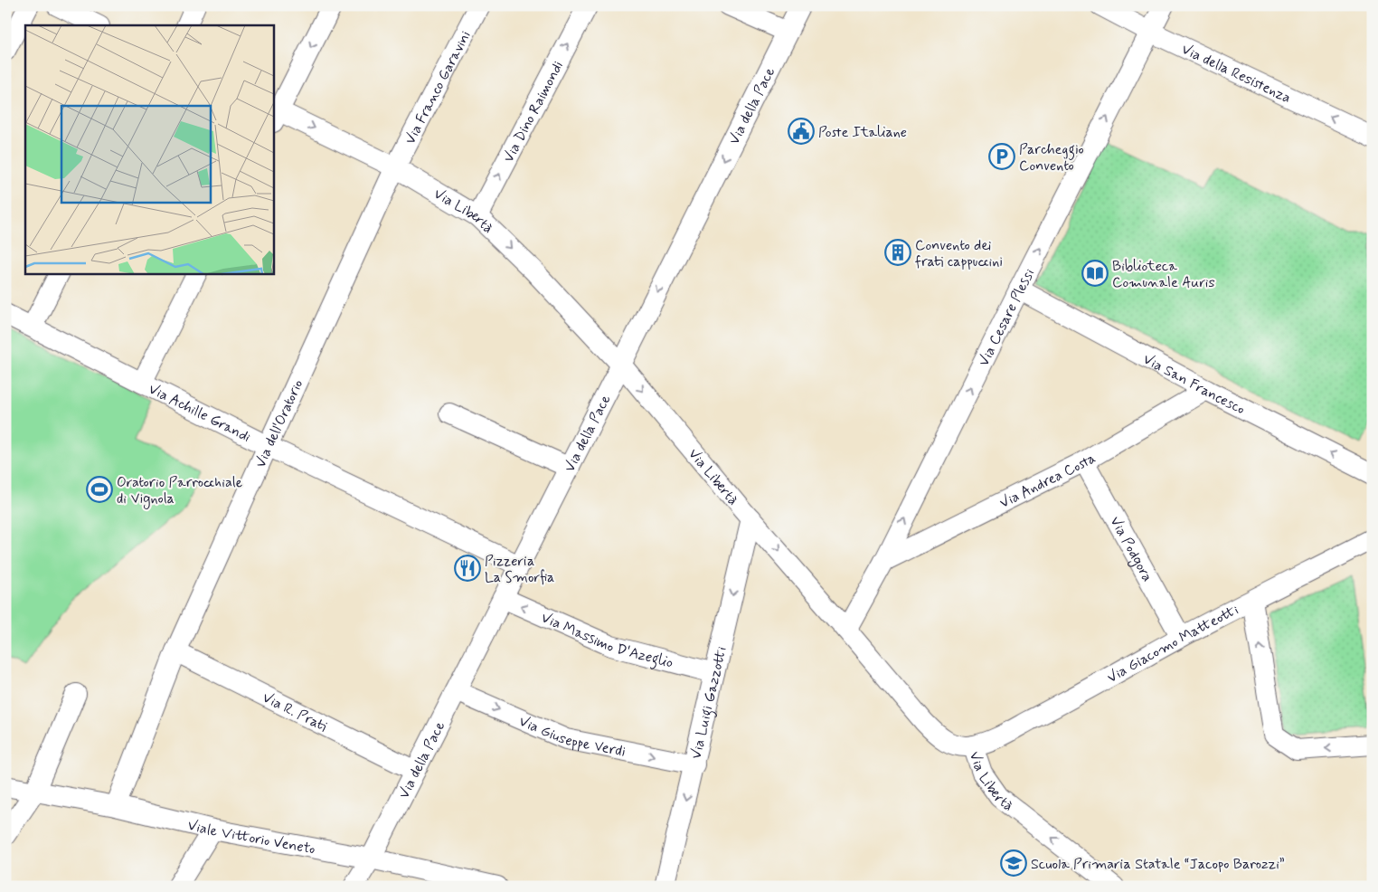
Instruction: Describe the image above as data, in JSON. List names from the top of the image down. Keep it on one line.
{"streets":{"street":["Via della Resistenza","Via Franco Garavini","Via della Pace","Via Dino Raimondi","Via Libertà","Via Cesare Plessi","Via San Francesco","Via Achille Grandi","Via dell'Oratorio","Via Andrea Costa","Via Podgora","Via Massimo D'Azeglio","Via Giacomo Matteotti","Via Luigi Gazzotti","Via R. Prati","Via Giuseppe Verdi","Viale Vittorio Veneto"]},"crossings":[["Via della Resistenza","Via Cesare Plessi"],["Via Franco Garavini","Via Libertà"],["Via Franco Garavini","Via dell'Oratorio"],["Via della Pace","Via Libertà"],["Via della Pace","Via Achille Grandi"],["Via della Pace","Via Massimo D'Azeglio"],["Via della Pace","Via R. Prati"],["Via della Pace","Via Giuseppe Verdi"],["Via della Pace","Viale Vittorio Veneto"],["Via Dino Raimondi","Via Libertà"],["Via Libertà","Via Cesare Plessi"],["Via Libertà","Via dell'Oratorio"],["Via Libertà","Via Giacomo Matteotti"],["Via Libertà","Via Luigi Gazzotti"],["Via Cesare Plessi","Via San Francesco"],["Via Cesare Plessi","Via Andrea Costa"],["Via San Francesco","Via Andrea Costa"],["Via Achille Grandi","Via dell'Oratorio"],["Via dell'Oratorio","Via R. Prati"],["Via dell'Oratorio","Viale Vittorio Veneto"],["Via Andrea Costa","Via Podgora"],["Via Podgora","Via Giacomo Matteotti"],["Via Massimo D'Azeglio","Via Luigi Gazzotti"],["Via Luigi Gazzotti","Via Giuseppe Verdi"]],"one_way":["Via della Resistenza","Via della Pace","Via Dino Raimondi","Via Cesare Plessi","Via San Francesco","Via Massimo D'Azeglio","Via Luigi Gazzotti","Via Giuseppe Verdi"],"places":{"public building":["Poste Italiane"],"parking":["Parcheggio Convento"],"building":["Convento dei frati cappuccini"],"library":["Biblioteca Comunale Auris"],"sports":["Oratorio Parrocchiale di Vignola"],"restaurant":["Pizzeria La Smorfia"],"school or university":["Scuola Primaria Statale “Jacopo Barozzi”"]}}
